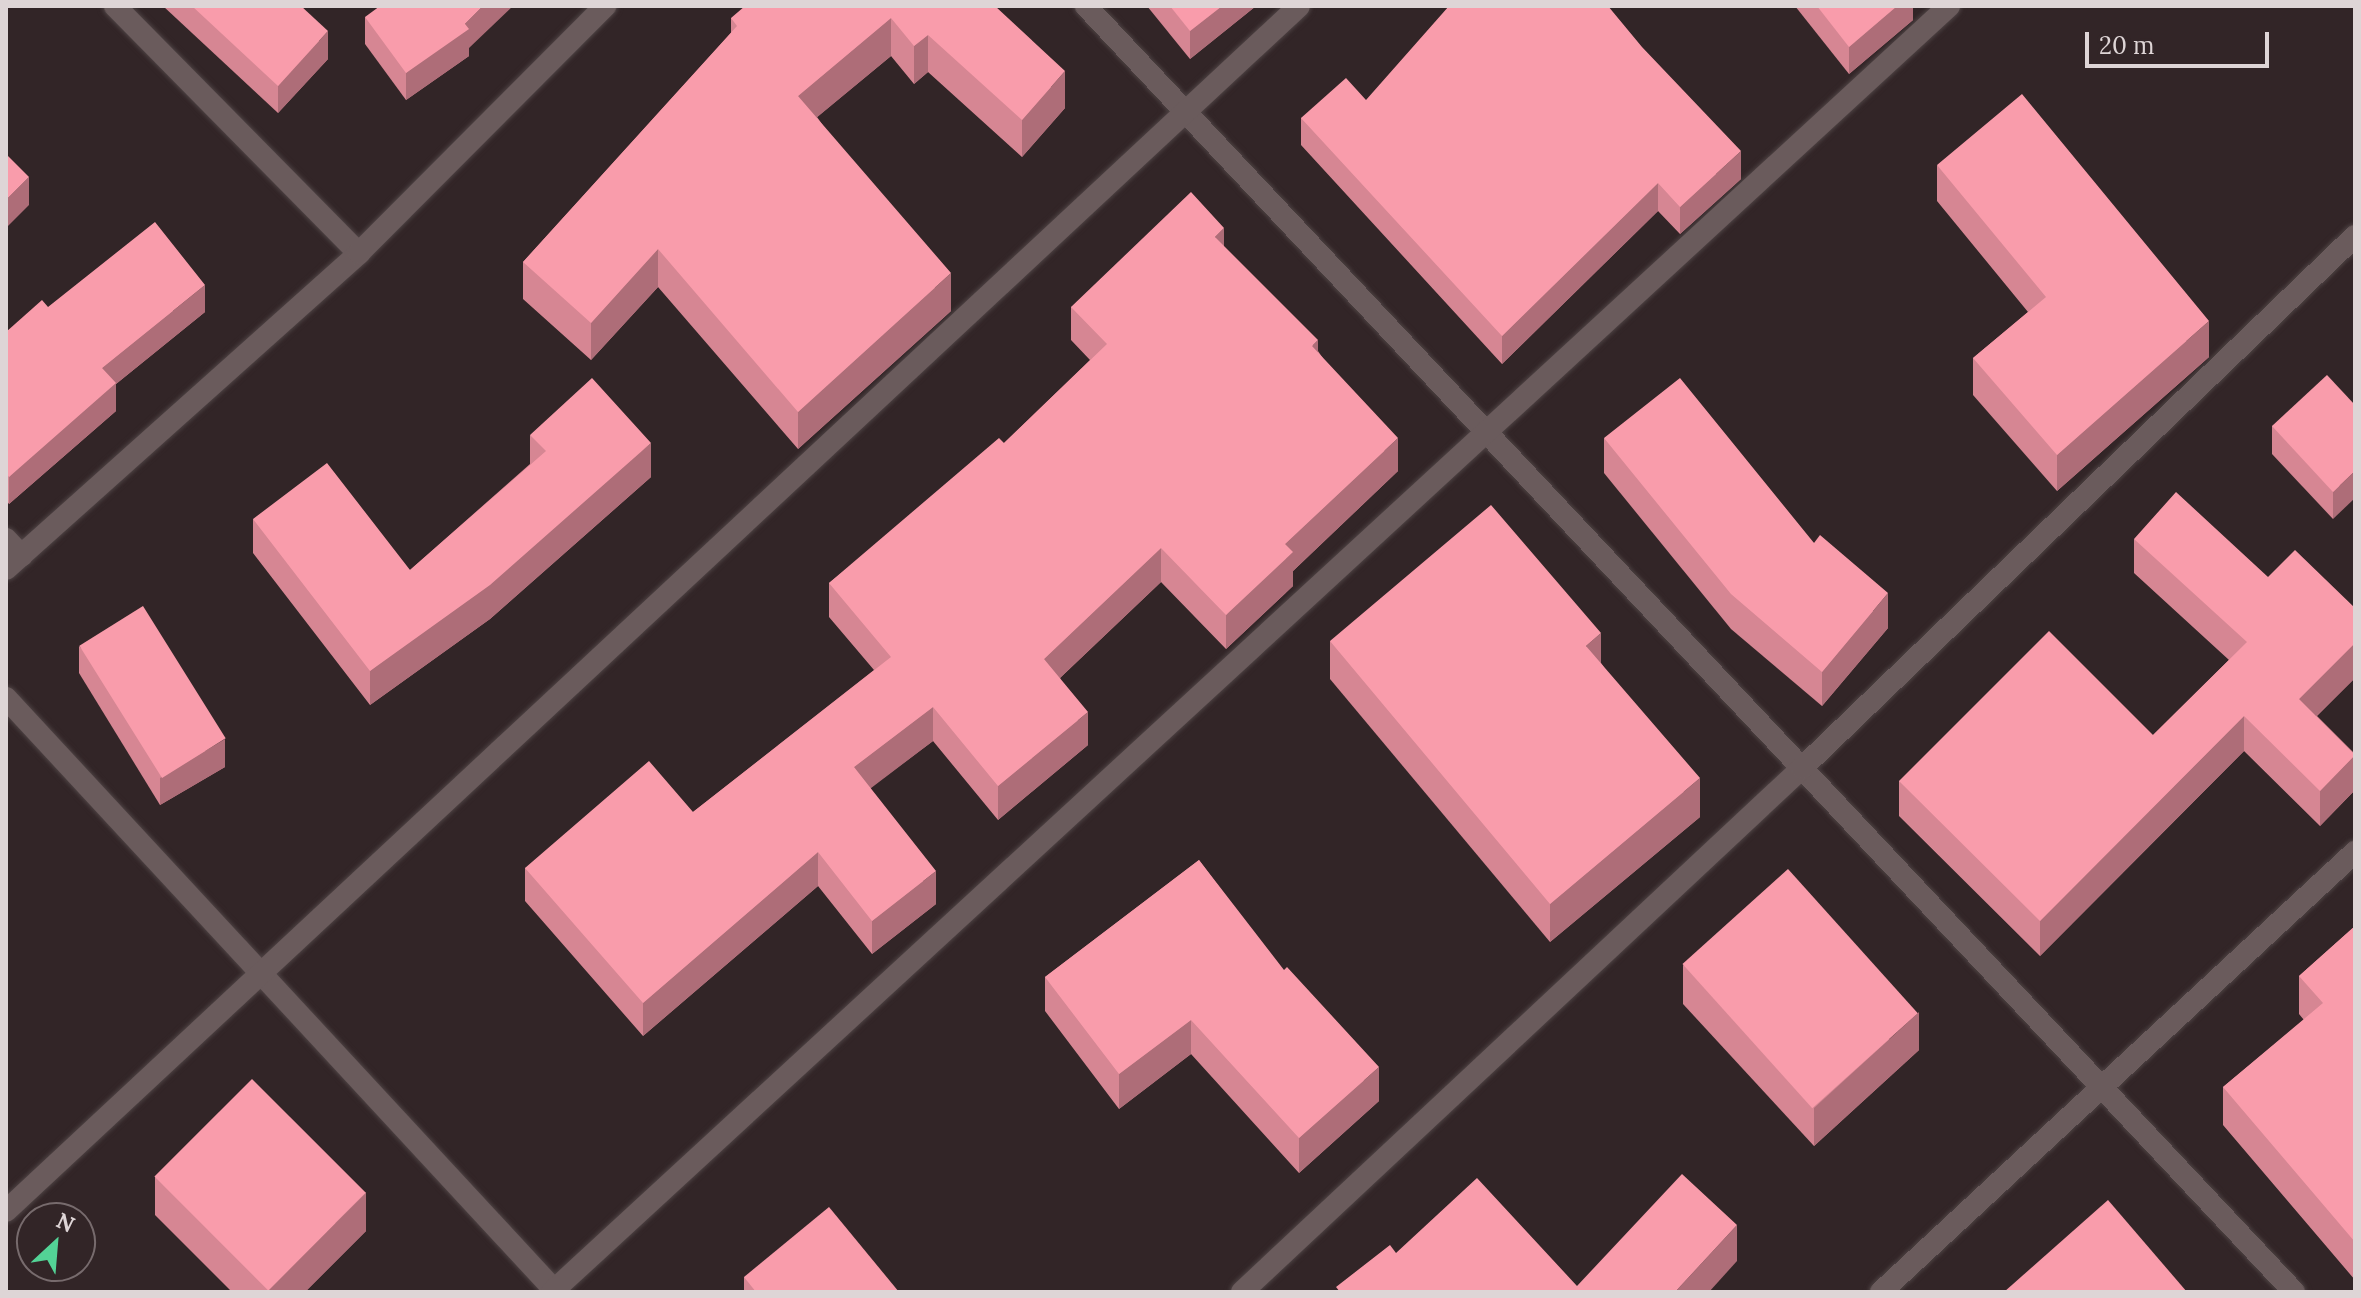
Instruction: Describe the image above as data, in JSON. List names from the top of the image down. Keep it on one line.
{"scale_bar":"20 m","north":"top right"}
